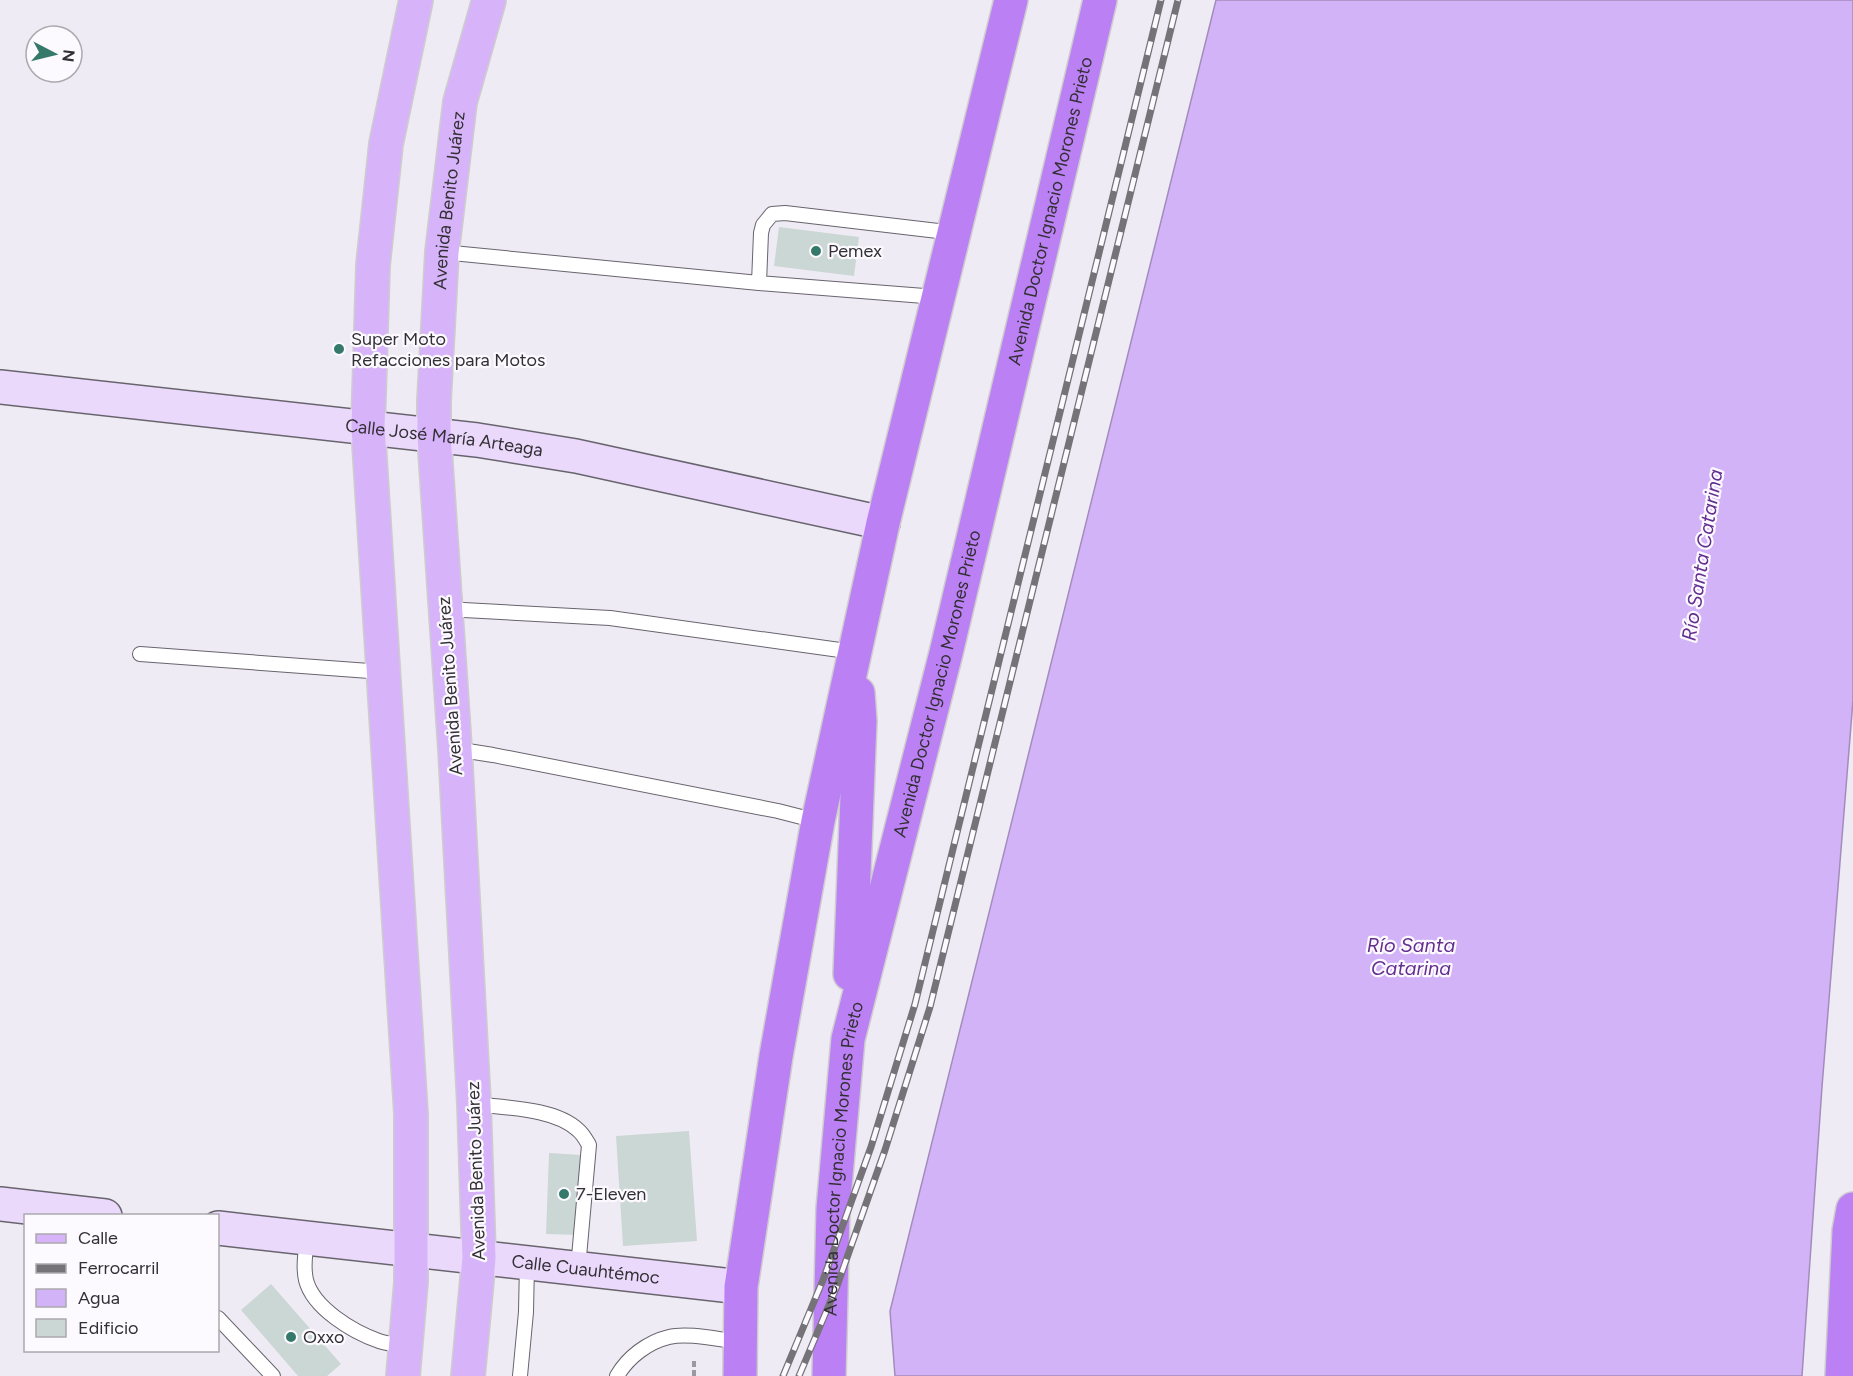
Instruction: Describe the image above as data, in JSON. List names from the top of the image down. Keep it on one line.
{"streets":{"highway":["Avenida Doctor Ignacio Morones Prieto"],"main road":["Avenida Benito Juárez"],"street":["Calle José María Arteaga","Calle Cuauhtémoc"]},"crossings":[["Avenida Benito Juárez","Calle José María Arteaga"],["Avenida Benito Juárez","Calle Cuauhtémoc"]],"water":["Río Santa Catarina"],"places":["Pemex","Super Moto Refacciones para Motos","7-Eleven","Oxxo"],"legend":["Calle","Ferrocarril","Agua","Edificio"],"north":"right"}
